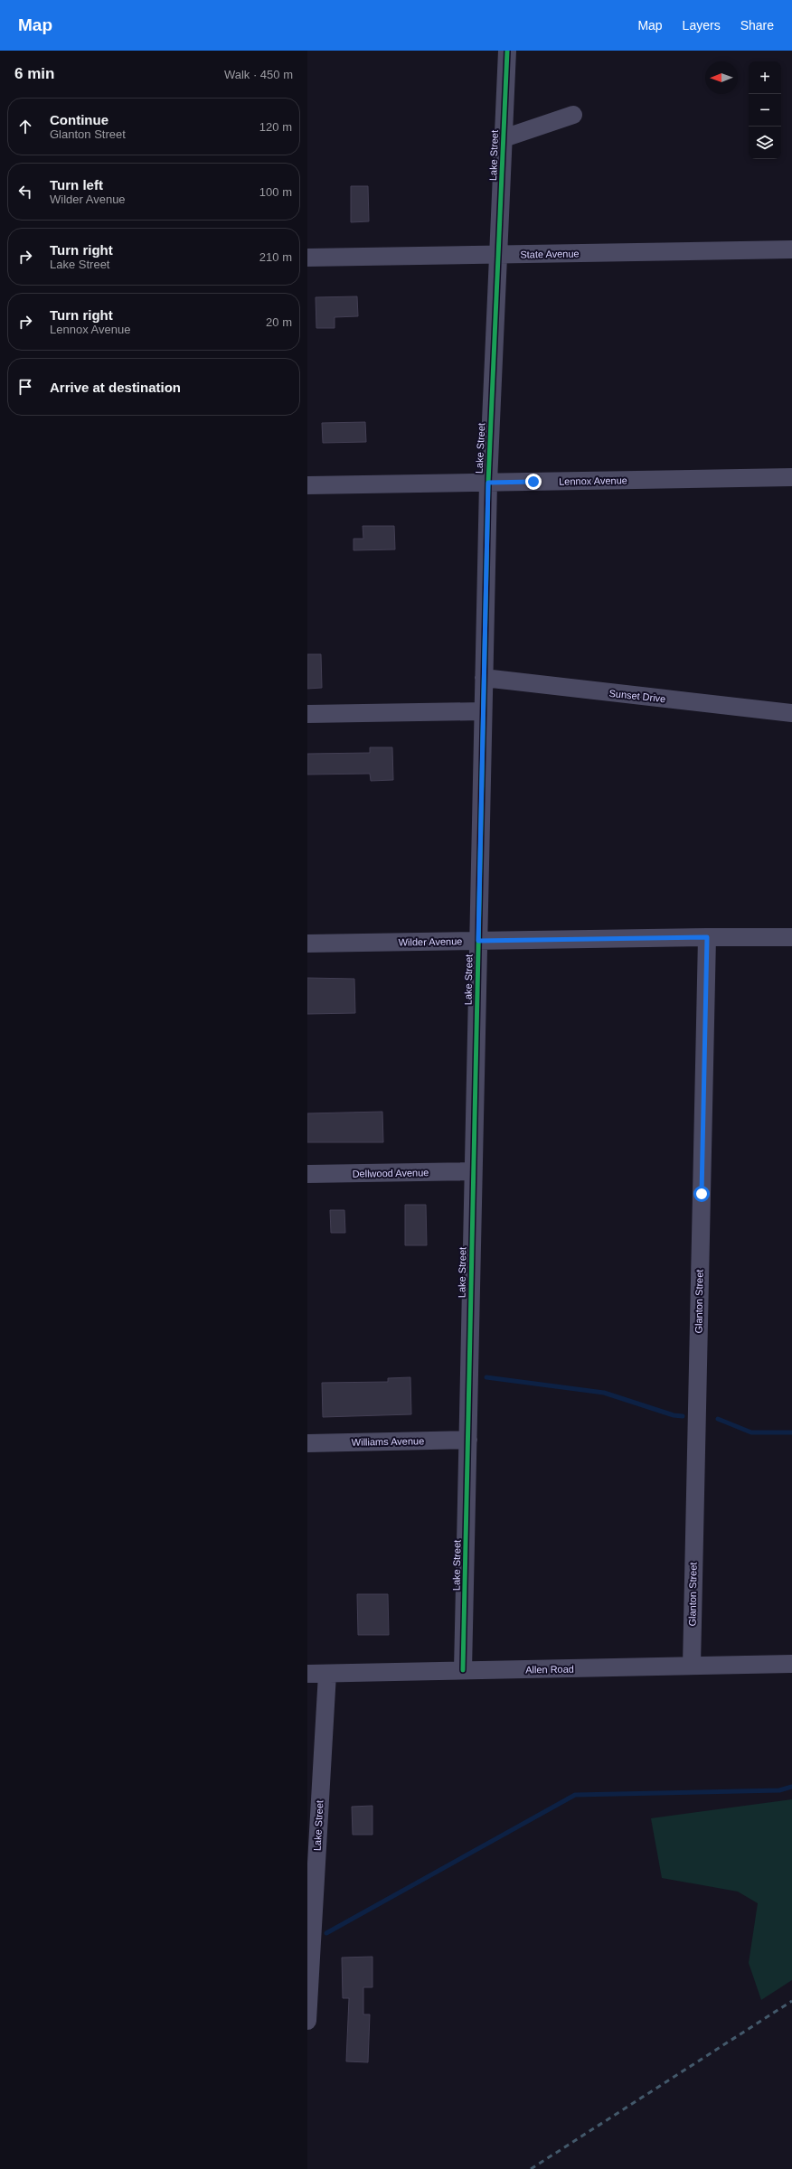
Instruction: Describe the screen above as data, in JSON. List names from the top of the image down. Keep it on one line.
{"streets":{"street":["Lake Street","State Avenue","Lennox Avenue","Sunset Drive","Wilder Avenue","Dellwood Avenue","Glanton Street","Williams Avenue","Allen Road"]},"crossings":[["Lake Street","State Avenue"],["Lake Street","Lennox Avenue"],["Lake Street","Sunset Drive"],["Lake Street","Wilder Avenue"],["Lake Street","Dellwood Avenue"],["Lake Street","Williams Avenue"],["Lake Street","Allen Road"],["Wilder Avenue","Glanton Street"],["Glanton Street","Allen Road"]],"north":"left","page":{"header":"Map","nav":["Map","Layers","Share"],"heading":["6 min","Walk · 450 m"],"map_buttons":["+","−"],"list":[["Continue","Glanton Street","120 m"],["Turn left","Wilder Avenue","100 m"],["Turn right","Lake Street","210 m"],["Turn right","Lennox Avenue","20 m"],"Arrive at destination"]}}
